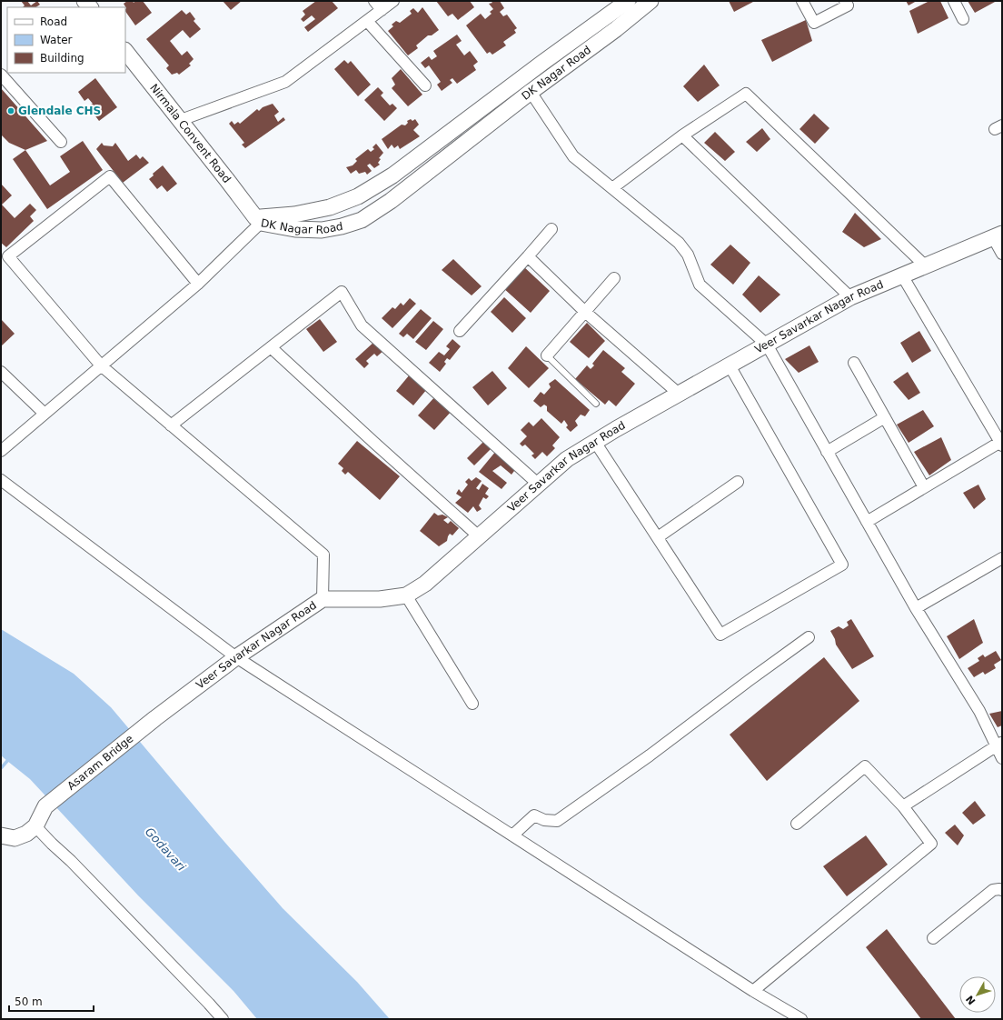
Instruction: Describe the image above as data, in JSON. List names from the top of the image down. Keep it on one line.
{"streets":{"street":["DK Nagar Road","Nirmala Convent Road","Veer Savarkar Nagar Road","Asaram Bridge"]},"crossings":[["DK Nagar Road","Nirmala Convent Road"],["Veer Savarkar Nagar Road","Asaram Bridge"]],"water":["Godavari"],"places":["Glendale CHS"],"legend":["Road","Water","Building"],"scale_bar":"50 m","north":"bottom left"}
